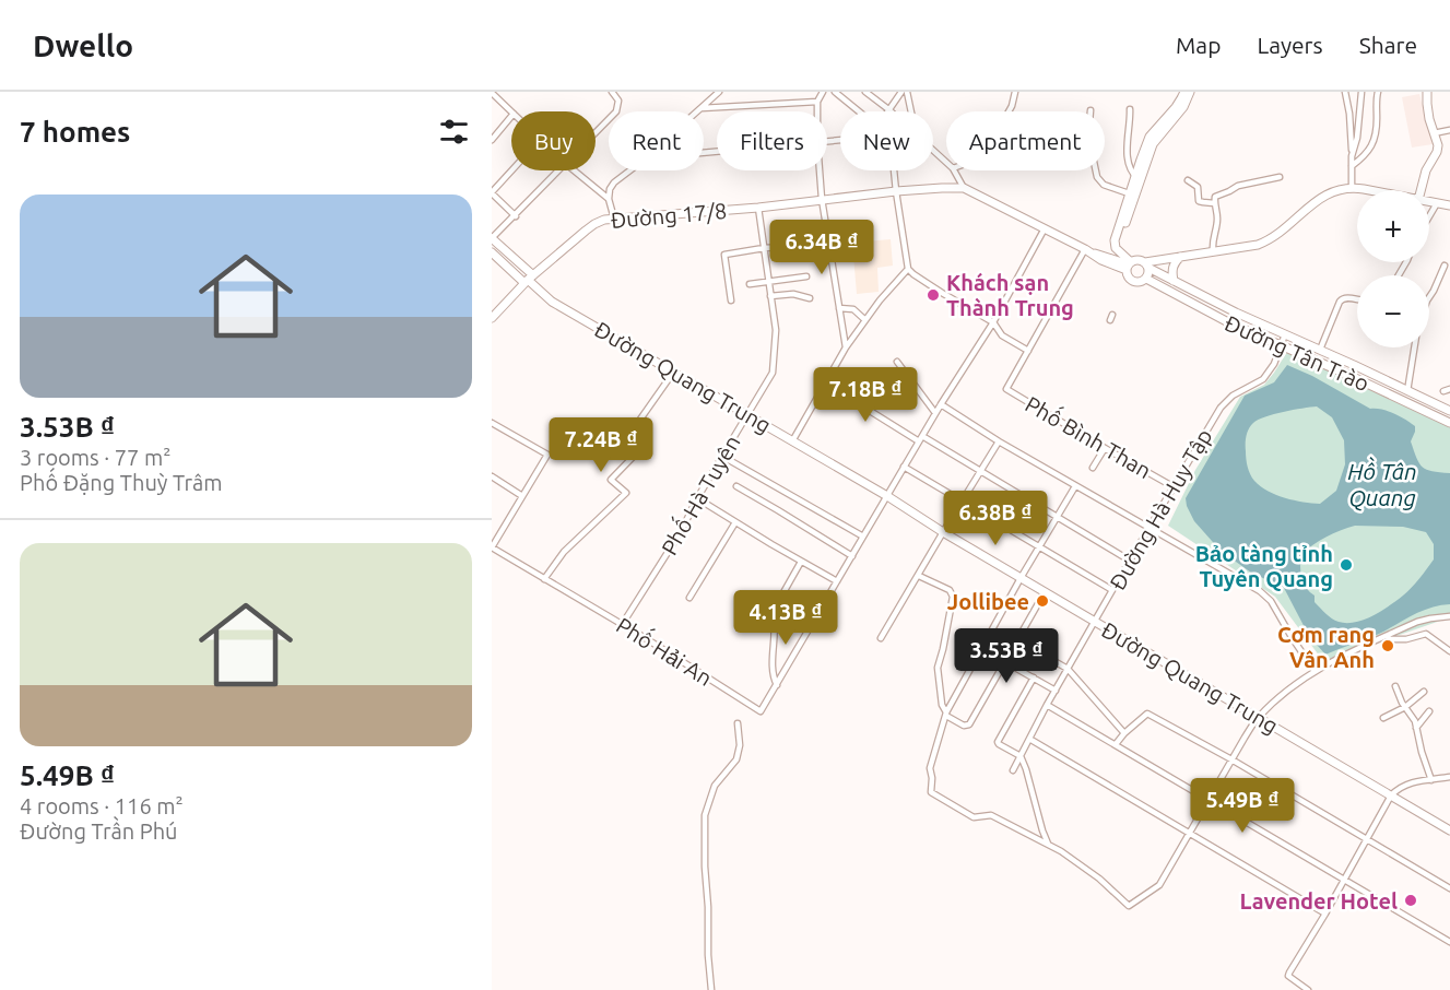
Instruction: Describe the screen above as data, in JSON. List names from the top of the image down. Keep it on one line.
{"streets":{"main road":["Đường 17/8","Đường Tân Trào","Đường Quang Trung"],"street":["Phố Bình Than","Phố Hà Tuyên","Đường Hà Huy Tập","Phố Hải An"]},"crossings":[["Đường 17/8","Đường Tân Trào"],["Đường 17/8","Đường Quang Trung"],["Đường 17/8","Phố Bình Than"],["Đường 17/8","Phố Hà Tuyên"],["Đường 17/8","Phố Hải An"],["Đường Tân Trào","Đường Hà Huy Tập"],["Đường Quang Trung","Phố Hà Tuyên"],["Đường Quang Trung","Đường Hà Huy Tập"],["Đường Quang Trung","Phố Hải An"],["Phố Bình Than","Đường Hà Huy Tập"],["Phố Hà Tuyên","Phố Hải An"]],"water":["Hồ Tân Quang"],"places":["Khách sạn Thành Trung","Bảo tàng tỉnh Tuyên Quang","Jollibee","Cơm rang Vân Anh","Lavender Hotel"],"page":{"header":"Dwello","nav":["Map","Layers","Share"],"heading":"7 homes","chip":["Buy","Rent","Filters","New","Apartment"],"list":[{"name":"3.53B ₫","note":"3 rooms · 77 m² · Phố Đặng Thuỳ Trâm"},{"name":"5.49B ₫","note":"4 rooms · 116 m² · Đường Trần Phú"}],"map_buttons":["+","−"],"price":["6.34B ₫","7.18B ₫","7.24B ₫","6.38B ₫","4.13B ₫","3.53B ₫","5.49B ₫"]}}
